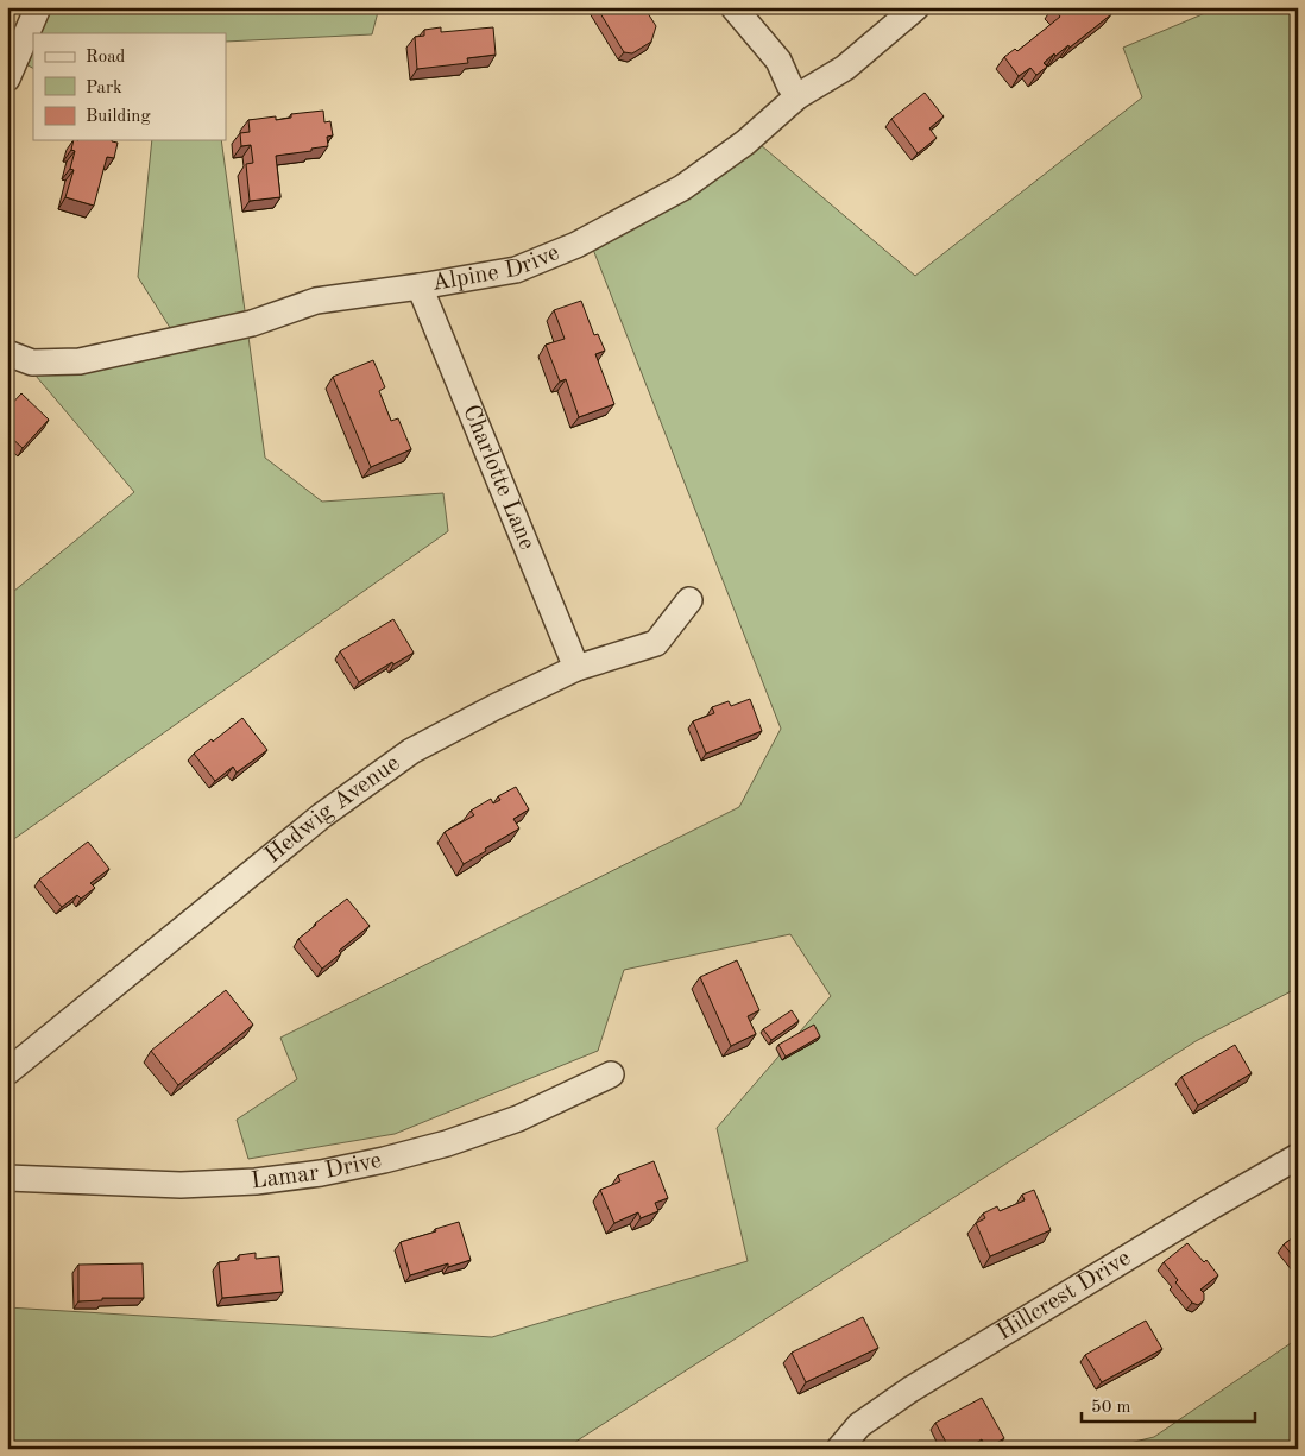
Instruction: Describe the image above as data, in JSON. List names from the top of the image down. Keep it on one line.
{"streets":{"street":["Alpine Drive","Charlotte Lane","Hedwig Avenue","Lamar Drive","Hillcrest Drive"]},"crossings":[["Alpine Drive","Charlotte Lane"],["Charlotte Lane","Hedwig Avenue"]],"legend":["Road","Park","Building"],"scale_bar":"50 m"}
